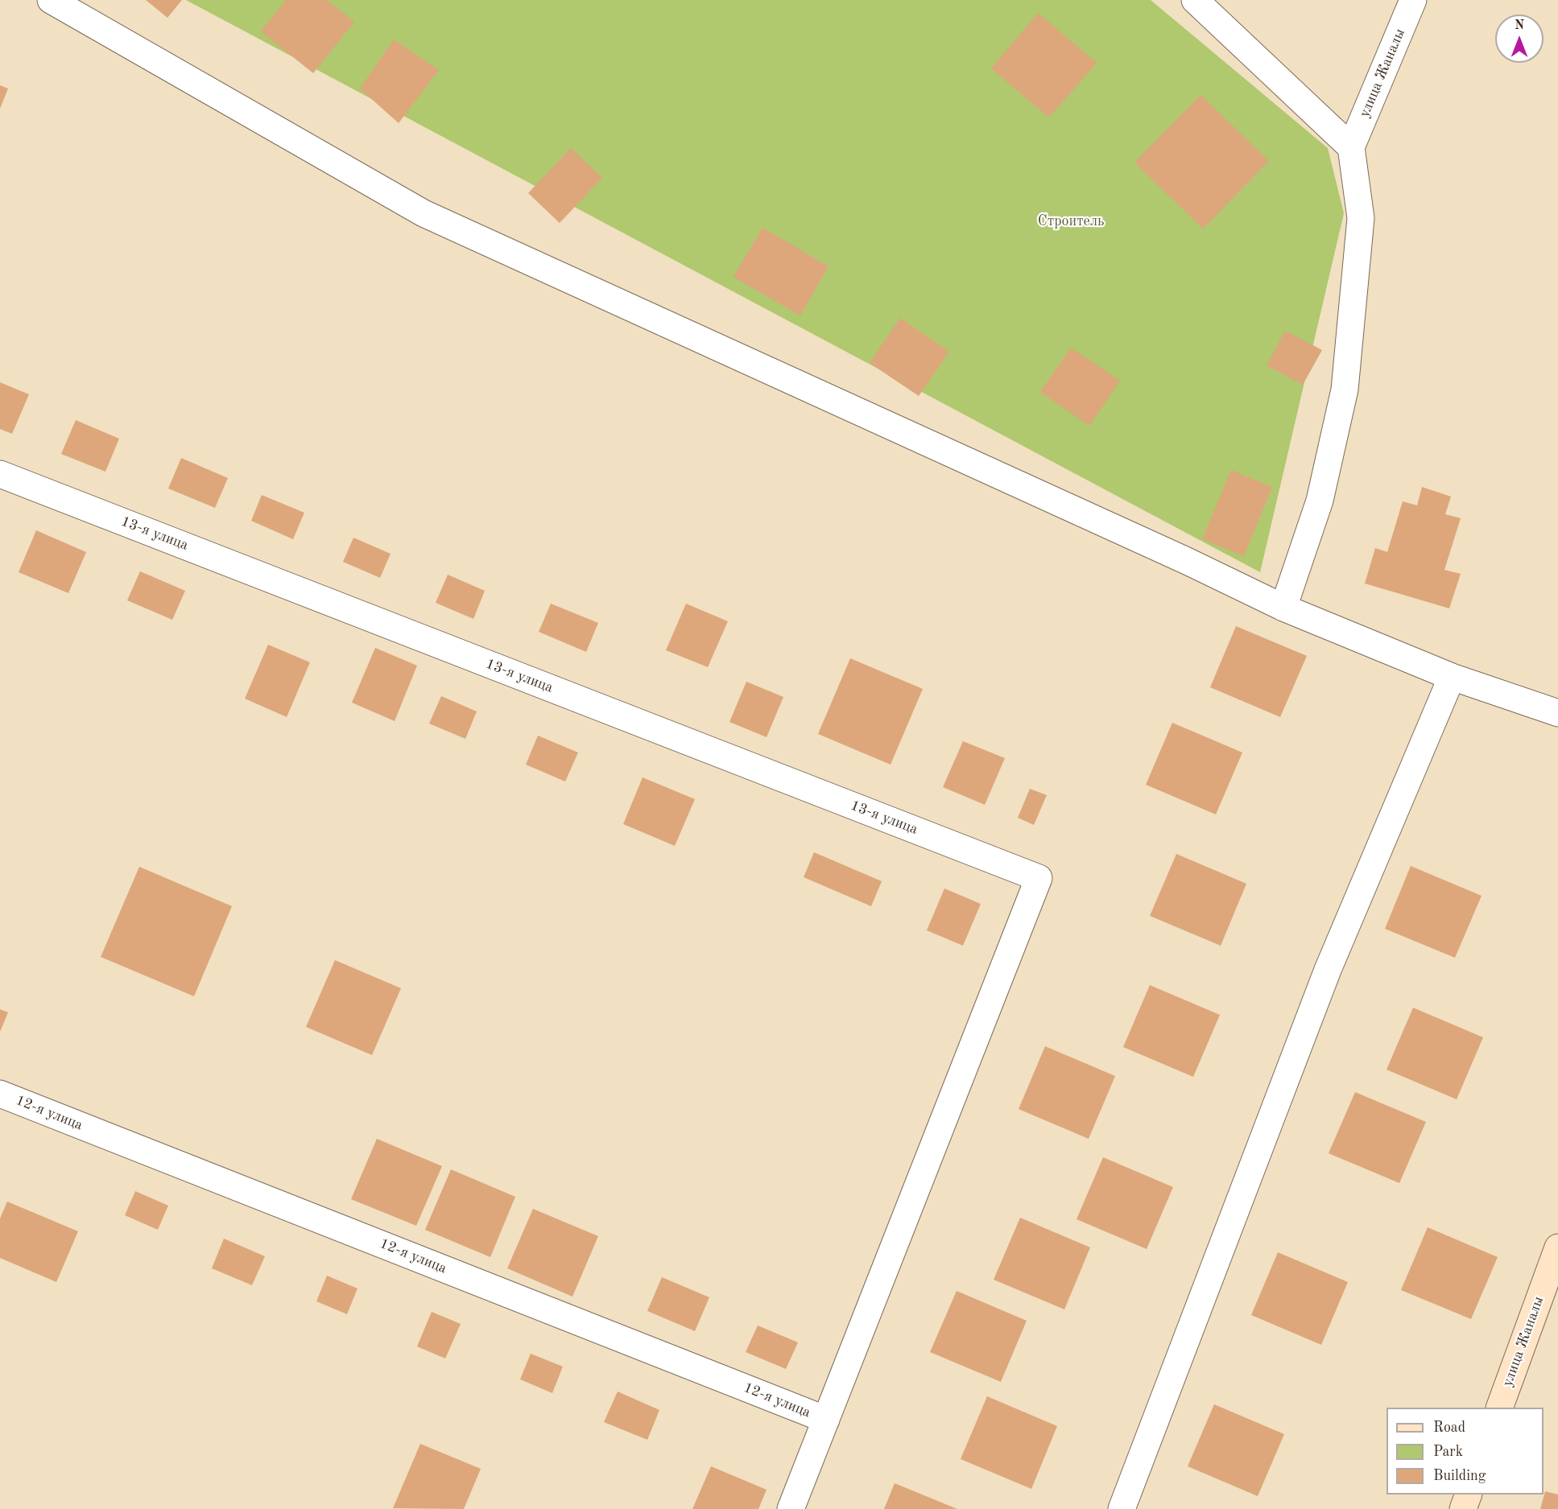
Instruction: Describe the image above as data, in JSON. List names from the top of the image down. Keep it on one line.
{"streets":{"street":["улица Жаналы","13-я улица","12-я улица"]},"crossings":[["13-я улица","12-я улица"]],"parks":["Строитель"],"legend":["Road","Park","Building"],"north":"top"}
